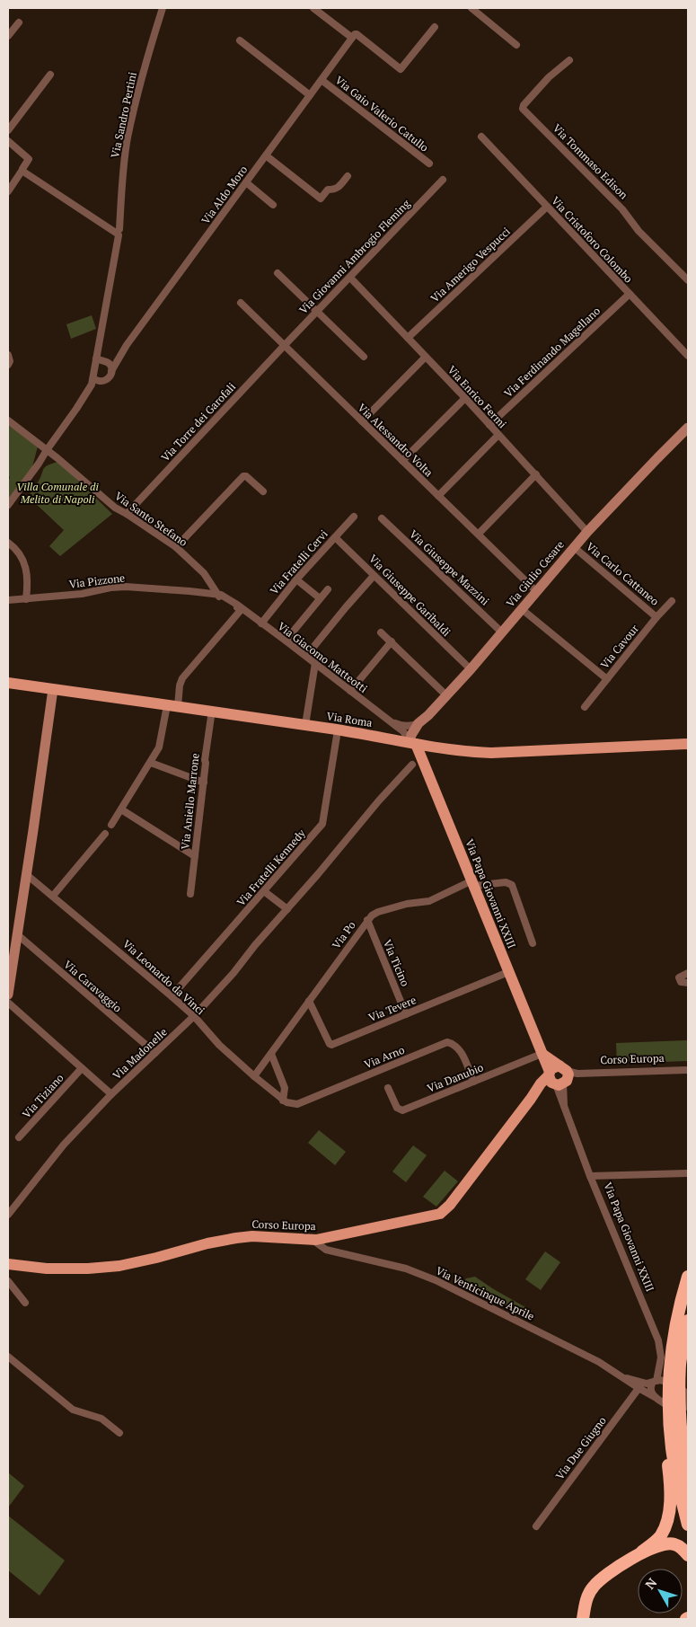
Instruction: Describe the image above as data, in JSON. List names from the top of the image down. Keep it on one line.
{"streets":{"main road":["Via Roma","Via Papa Giovanni XXIII","Corso Europa"],"street":["Via Gaio Valerio Catullo","Via Sandro Pertini","Via Tommaso Edison","Via Aldo Moro","Via Cristoforo Colombo","Via Giovanni Ambrogio Fleming","Via Amerigo Vespucci","Via Ferdinando Magellano","Via Enrico Fermi","Via Torre dei Garofali","Via Alessandro Volta","Via Santo Stefano","Via Fratelli Cervi","Via Giuseppe Mazzini","Via Giulio Cesare","Via Carlo Cattaneo","Via Pizzone","Via Giuseppe Garibaldi","Via Cavour","Via Giacomo Matteotti","Via Aniello Marrone","Via Fratelli Kennedy","Via Po","Via Ticino","Via Leonardo da Vinci","Via Caravaggio","Via Tevere","Via Madonelle","Via Arno","Via Danubio","Via Tiziano","Via Venticinque Aprile","Via Due Giugno"]},"crossings":[["Via Gaio Valerio Catullo","Via Aldo Moro"],["Via Cristoforo Colombo","Via Amerigo Vespucci"],["Via Cristoforo Colombo","Via Ferdinando Magellano"],["Via Giovanni Ambrogio Fleming","Via Enrico Fermi"],["Via Giovanni Ambrogio Fleming","Via Torre dei Garofali"],["Via Giovanni Ambrogio Fleming","Via Alessandro Volta"],["Via Amerigo Vespucci","Via Enrico Fermi"],["Via Ferdinando Magellano","Via Enrico Fermi"],["Via Enrico Fermi","Via Giulio Cesare"],["Via Torre dei Garofali","Via Alessandro Volta"],["Via Torre dei Garofali","Via Santo Stefano"],["Via Alessandro Volta","Via Giulio Cesare"],["Via Santo Stefano","Via Pizzone"],["Via Santo Stefano","Via Giacomo Matteotti"],["Via Fratelli Cervi","Via Giuseppe Garibaldi"],["Via Fratelli Cervi","Via Giacomo Matteotti"],["Via Giuseppe Mazzini","Via Giulio Cesare"],["Via Giulio Cesare","Via Carlo Cattaneo"],["Via Giulio Cesare","Via Giuseppe Garibaldi"],["Via Giulio Cesare","Via Giacomo Matteotti"],["Via Giulio Cesare","Via Roma"],["Via Giulio Cesare","Via Papa Giovanni XXIII"],["Via Carlo Cattaneo","Via Cavour"],["Via Pizzone","Via Giacomo Matteotti"],["Via Giacomo Matteotti","Via Roma"],["Via Giacomo Matteotti","Via Papa Giovanni XXIII"],["Via Roma","Via Aniello Marrone"],["Via Roma","Via Fratelli Kennedy"],["Via Roma","Via Papa Giovanni XXIII"],["Via Fratelli Kennedy","Via Leonardo da Vinci"],["Via Papa Giovanni XXIII","Via Po"],["Via Papa Giovanni XXIII","Via Tevere"],["Via Papa Giovanni XXIII","Corso Europa"],["Via Papa Giovanni XXIII","Via Danubio"],["Via Po","Via Ticino"],["Via Po","Via Leonardo da Vinci"],["Via Po","Via Tevere"],["Via Ticino","Via Tevere"],["Via Leonardo da Vinci","Via Madonelle"],["Via Leonardo da Vinci","Via Arno"],["Via Caravaggio","Via Madonelle"],["Via Arno","Via Danubio"],["Via Venticinque Aprile","Via Due Giugno"]],"parks":["Villa Comunale di Melito di Napoli"],"north":"top left"}
